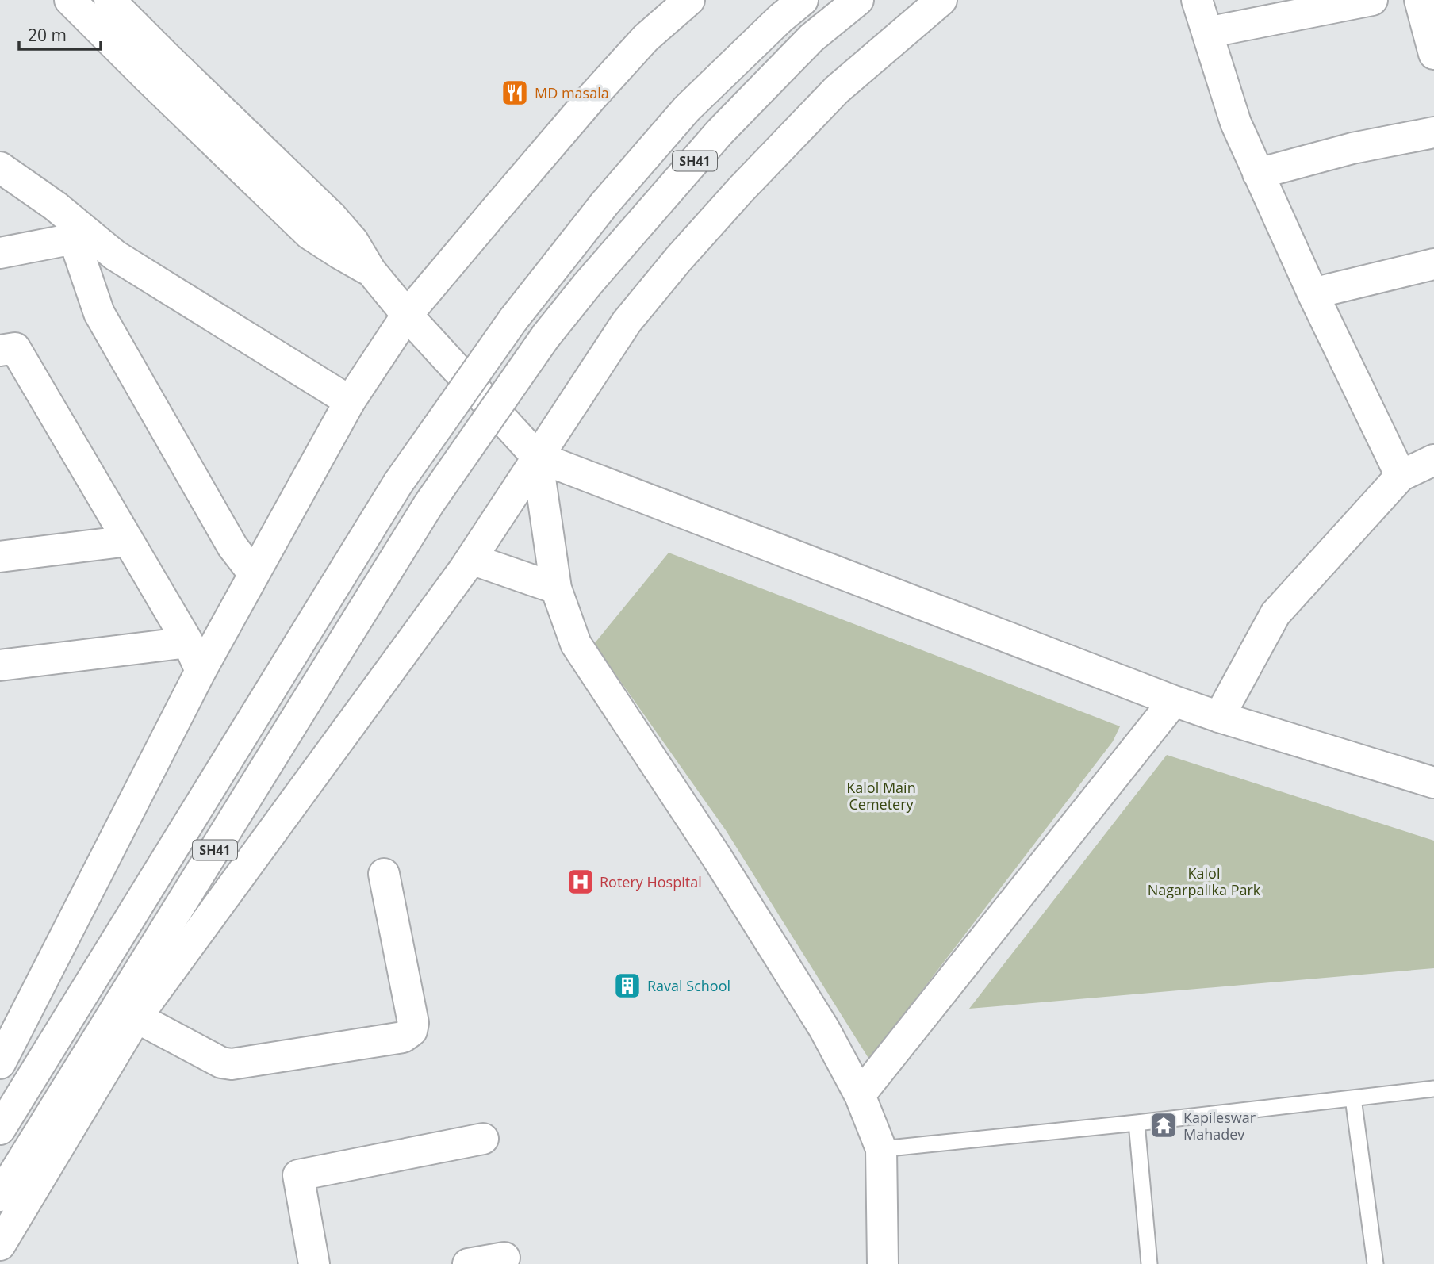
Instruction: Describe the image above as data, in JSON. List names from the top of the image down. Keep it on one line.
{"streets":{"street":["SH41"]},"parks":["Kalol Main Cemetery","Kalol Nagarpalika Park"],"places":{"restaurant":["MD masala"],"hospital":["Rotery Hospital"],"building":["Raval School"],"temple":["Kapileswar Mahadev"]},"scale_bar":"20 m"}
